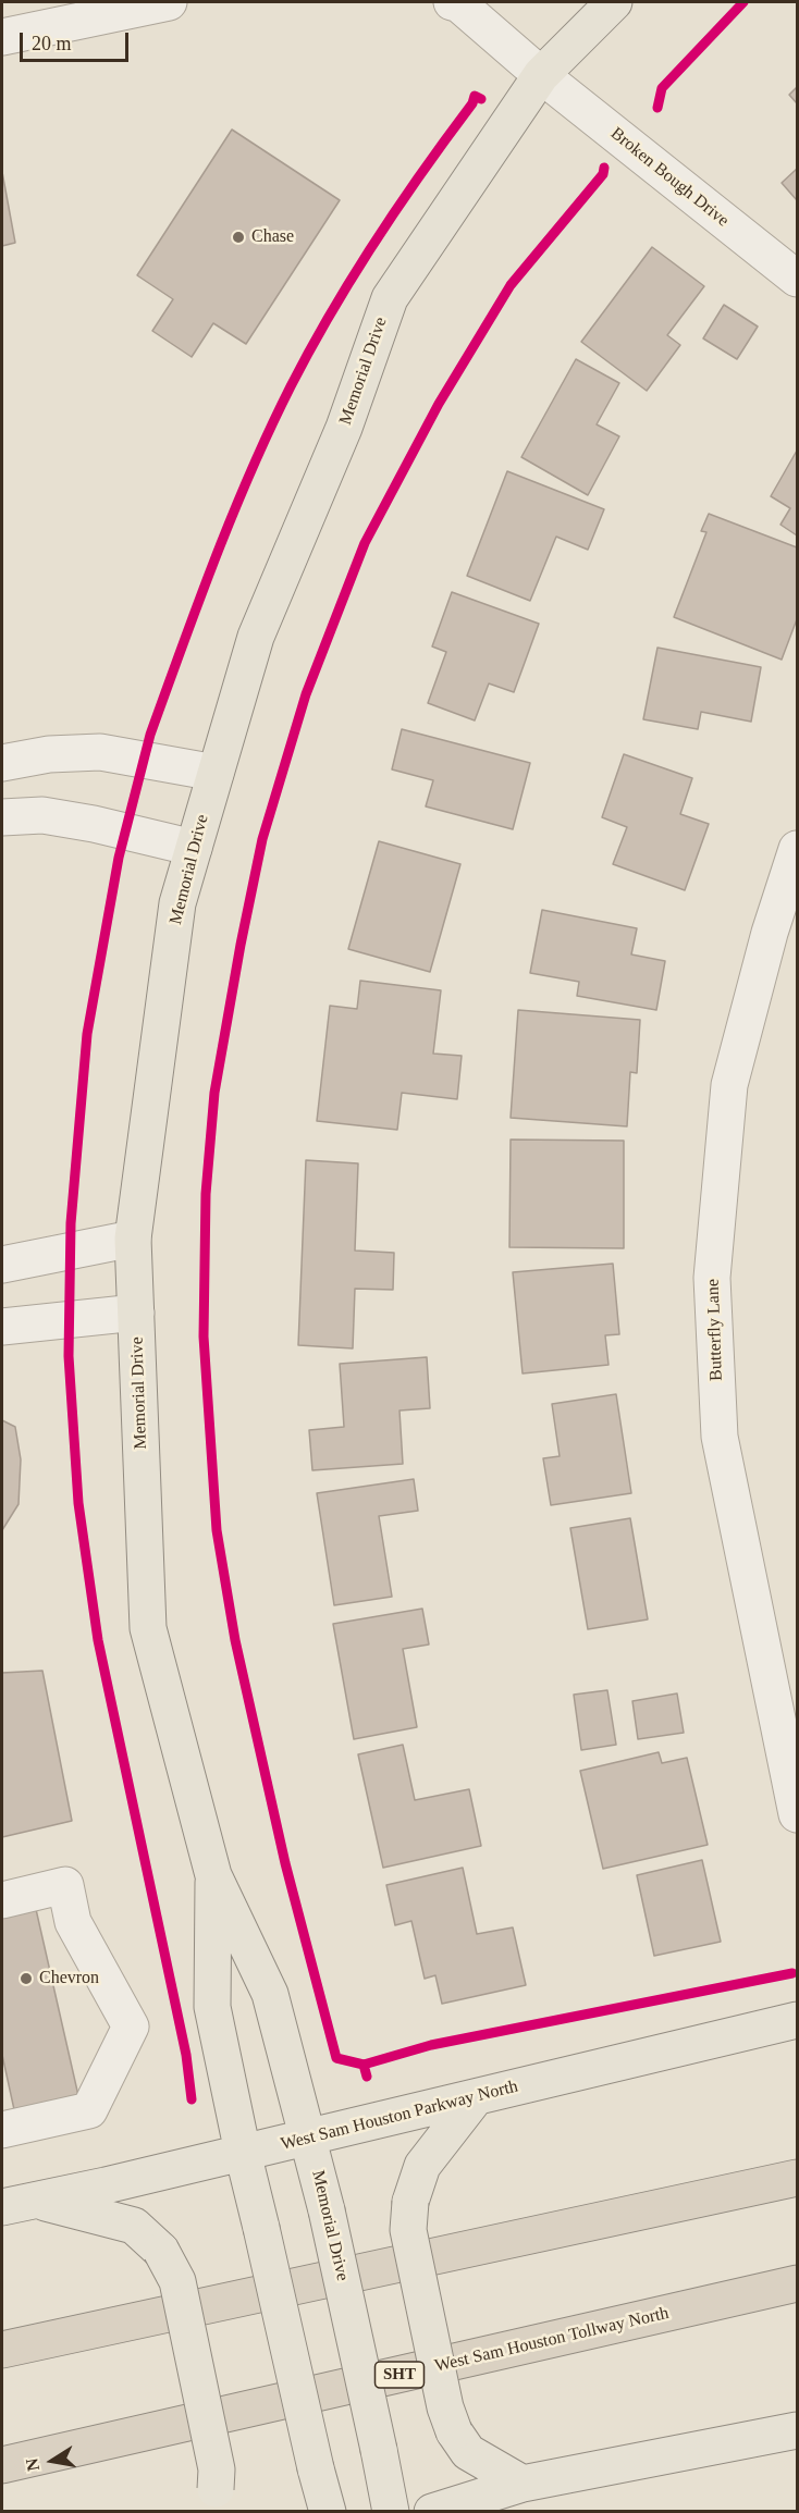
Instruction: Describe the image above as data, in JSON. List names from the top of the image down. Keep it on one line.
{"streets":{"highway":["West Sam Houston Tollway North","SHT"],"main road":["Memorial Drive","West Sam Houston Parkway North"],"street":["Broken Bough Drive","Butterfly Lane"]},"crossings":[["Broken Bough Drive","Memorial Drive"],["Memorial Drive","West Sam Houston Parkway North"]],"places":["Chase","Chevron"],"scale_bar":"20 m","north":"left"}
